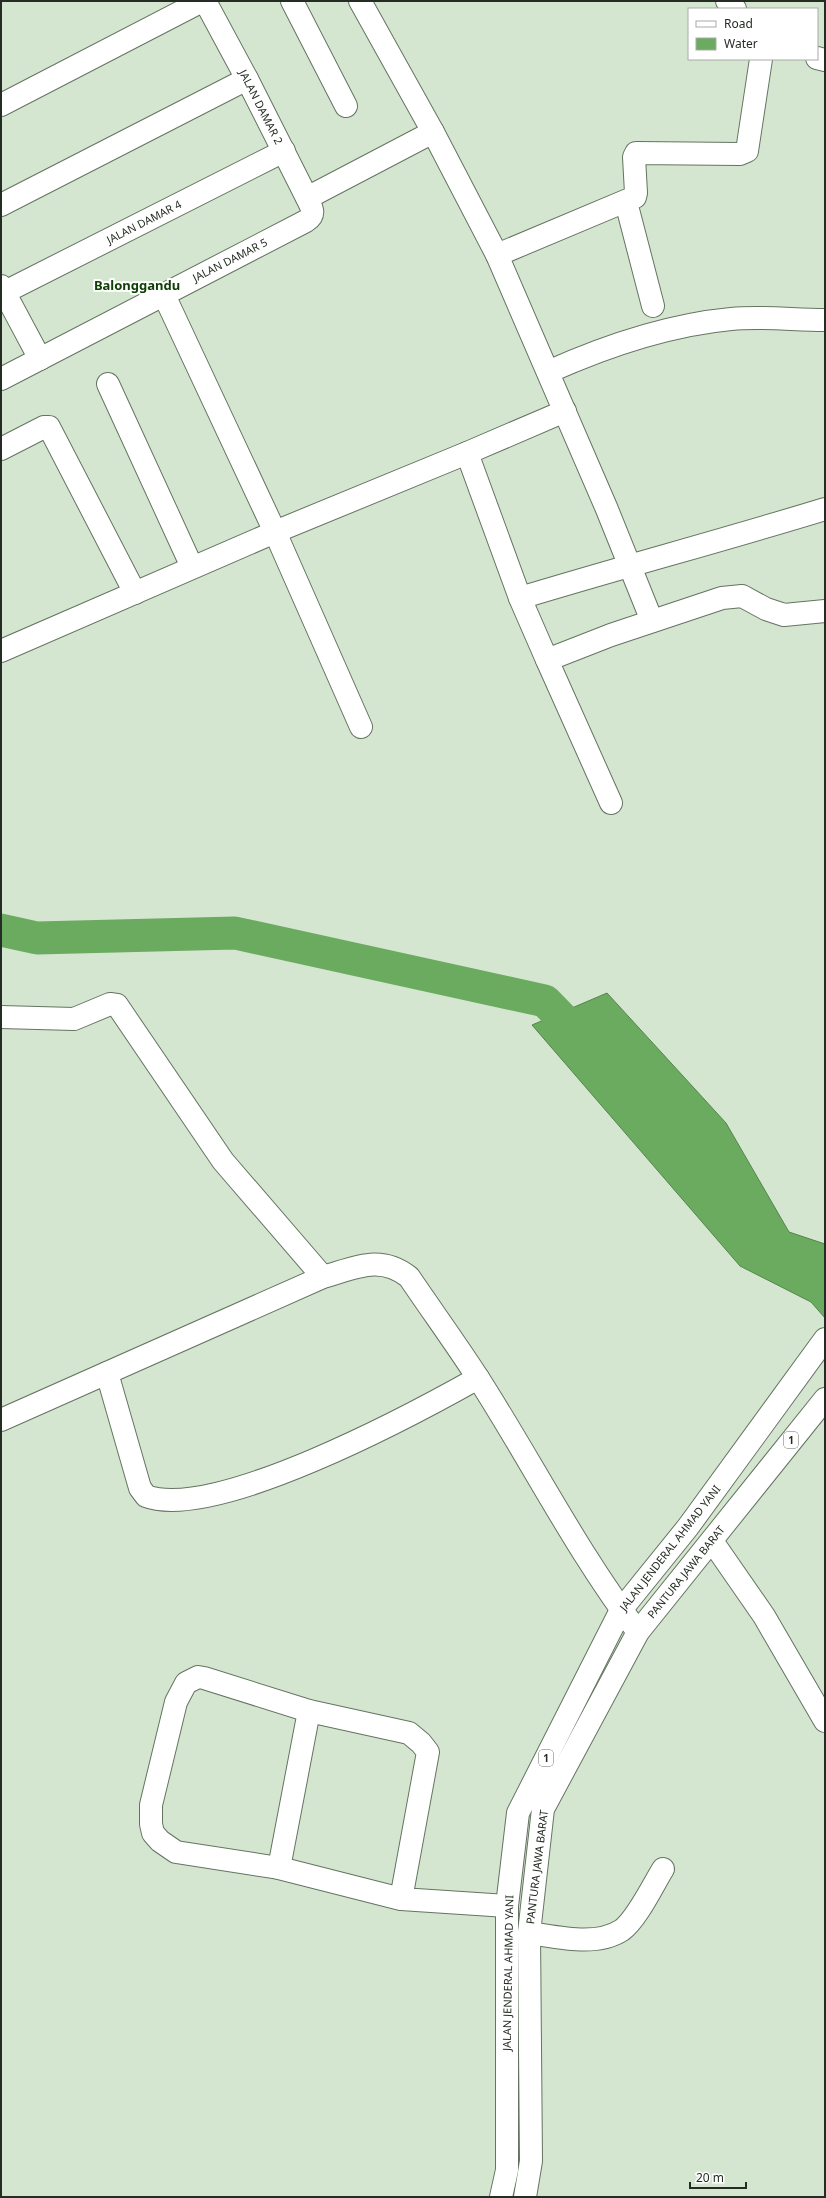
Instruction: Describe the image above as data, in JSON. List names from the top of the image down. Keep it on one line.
{"streets":{"main road":["JALAN DAMAR 2","JALAN DAMAR 4","JALAN DAMAR 5","1","JALAN JENDERAL AHMAD YANI","PANTURA JAWA BARAT"]},"crossings":[["JALAN DAMAR 2","JALAN DAMAR 4"],["JALAN DAMAR 2","JALAN DAMAR 5"]],"districts":["Balonggandu"],"legend":["Road","Water"],"scale_bar":"20 m"}
